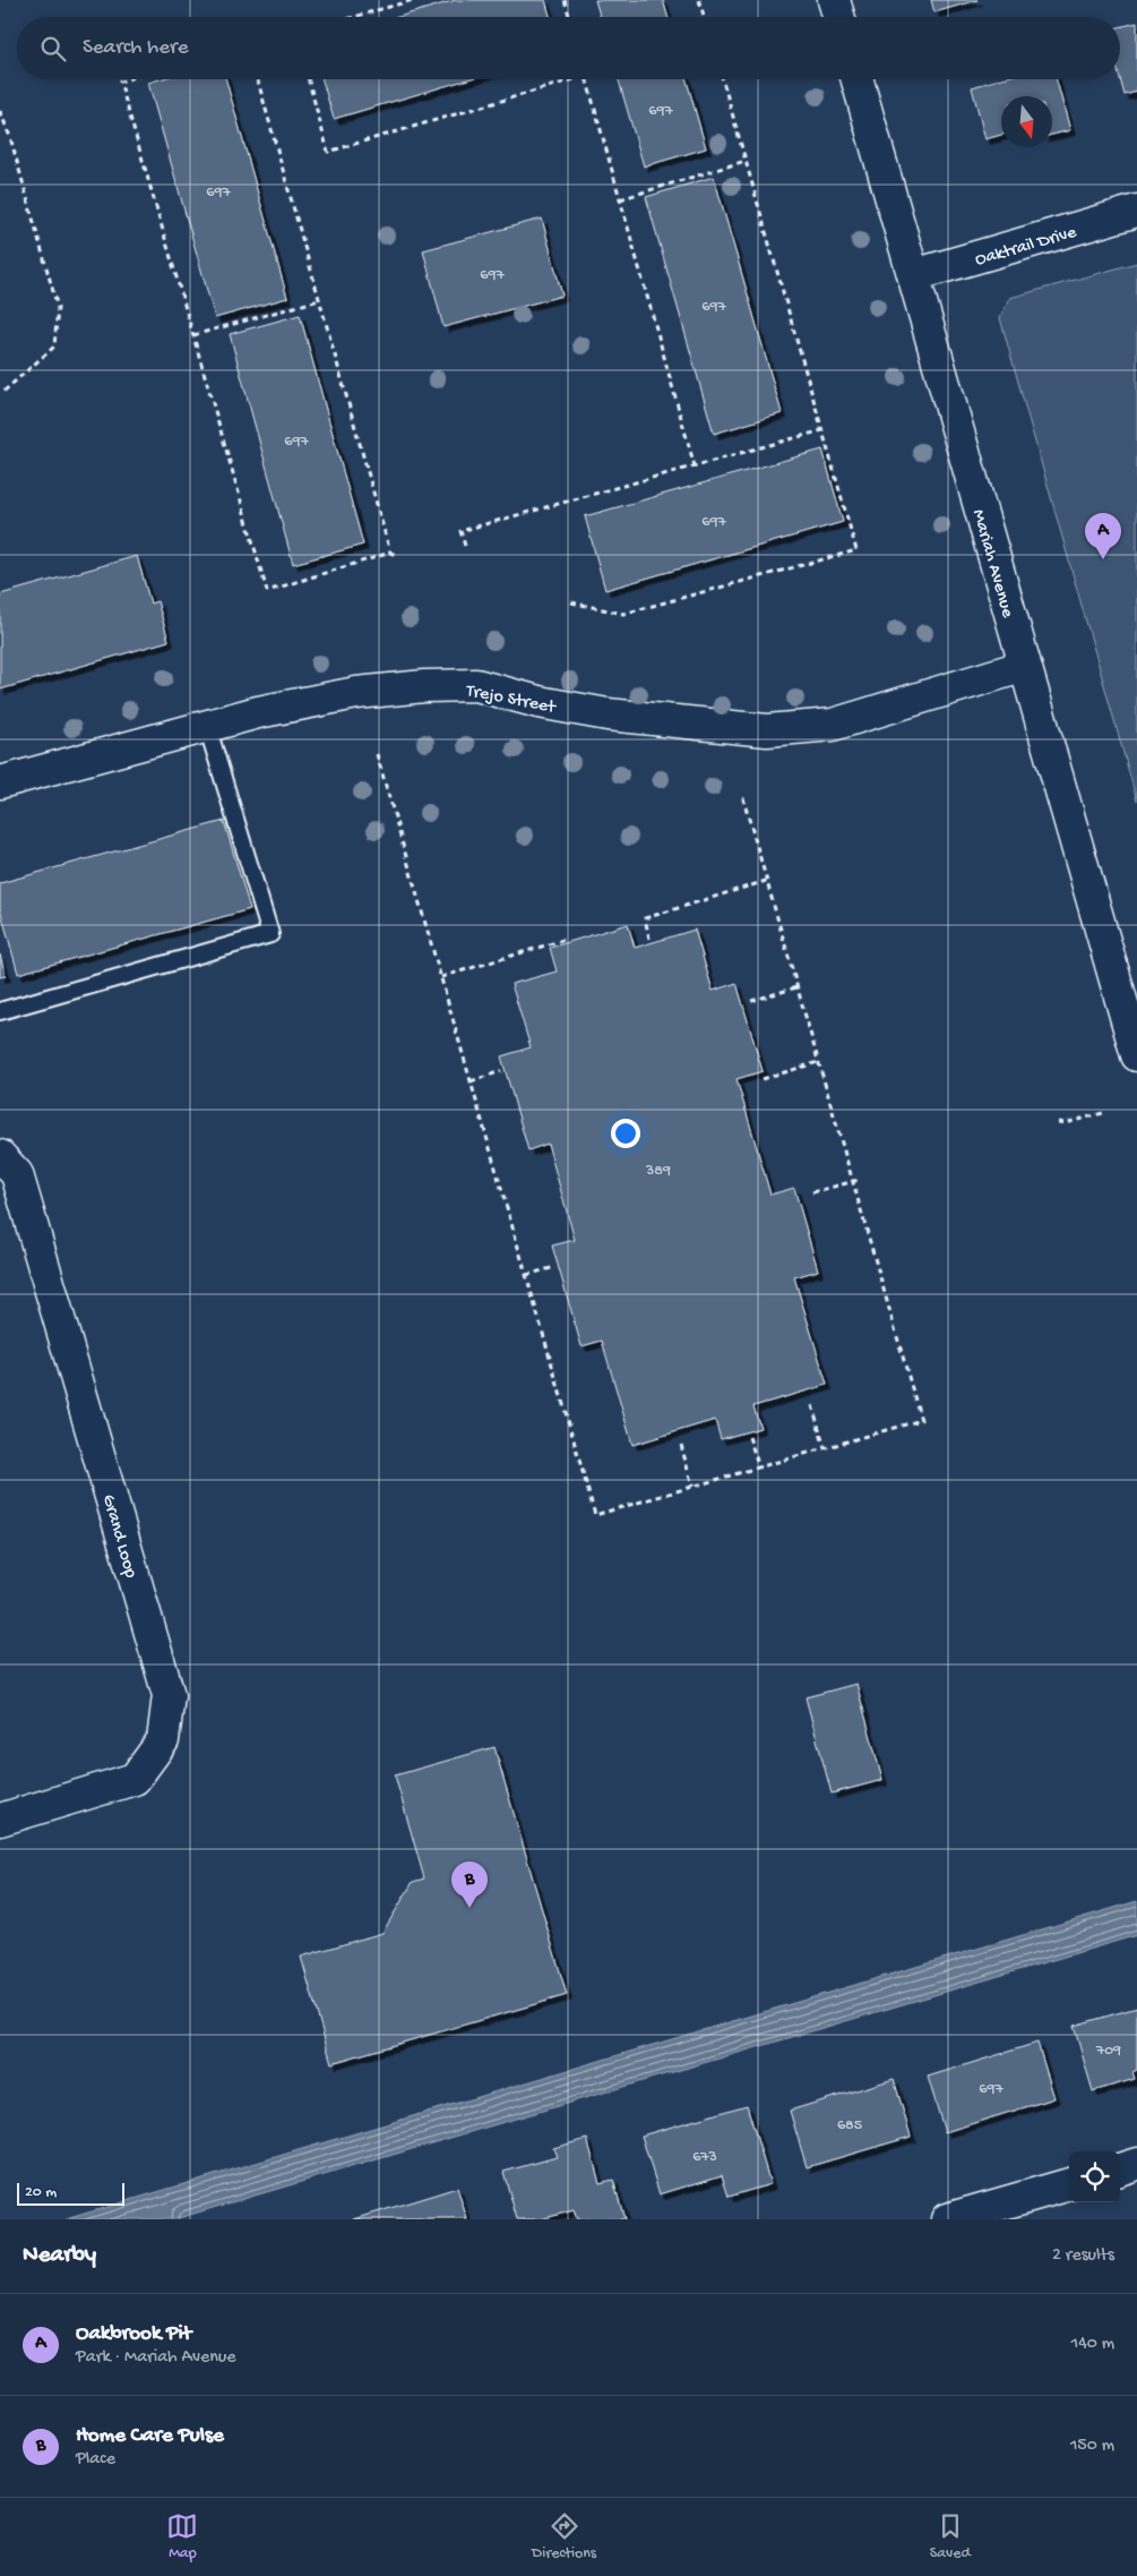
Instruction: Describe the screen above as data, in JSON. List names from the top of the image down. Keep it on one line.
{"streets":{"street":["Oaktrail Drive","Mariah Avenue","Trejo Street","Grand Loop"]},"crossings":[["Oaktrail Drive","Mariah Avenue"],["Mariah Avenue","Trejo Street"]],"house_numbers":["697","697","697","697","697","697","389","709","697","685","673"],"scale_bar":"20 m","north":"bottom","page":{"search":"Search here","pins":["A","B"],"scale":"20 m","heading":["Nearby","2 results"],"list":[{"mark":"A","name":"Oakbrook Pit","note":"Park · Mariah Avenue","value":"140 m"},{"mark":"B","name":"Home Care Pulse","note":"Place","value":"150 m"}],"nav":["Map","Directions","Saved"]}}
